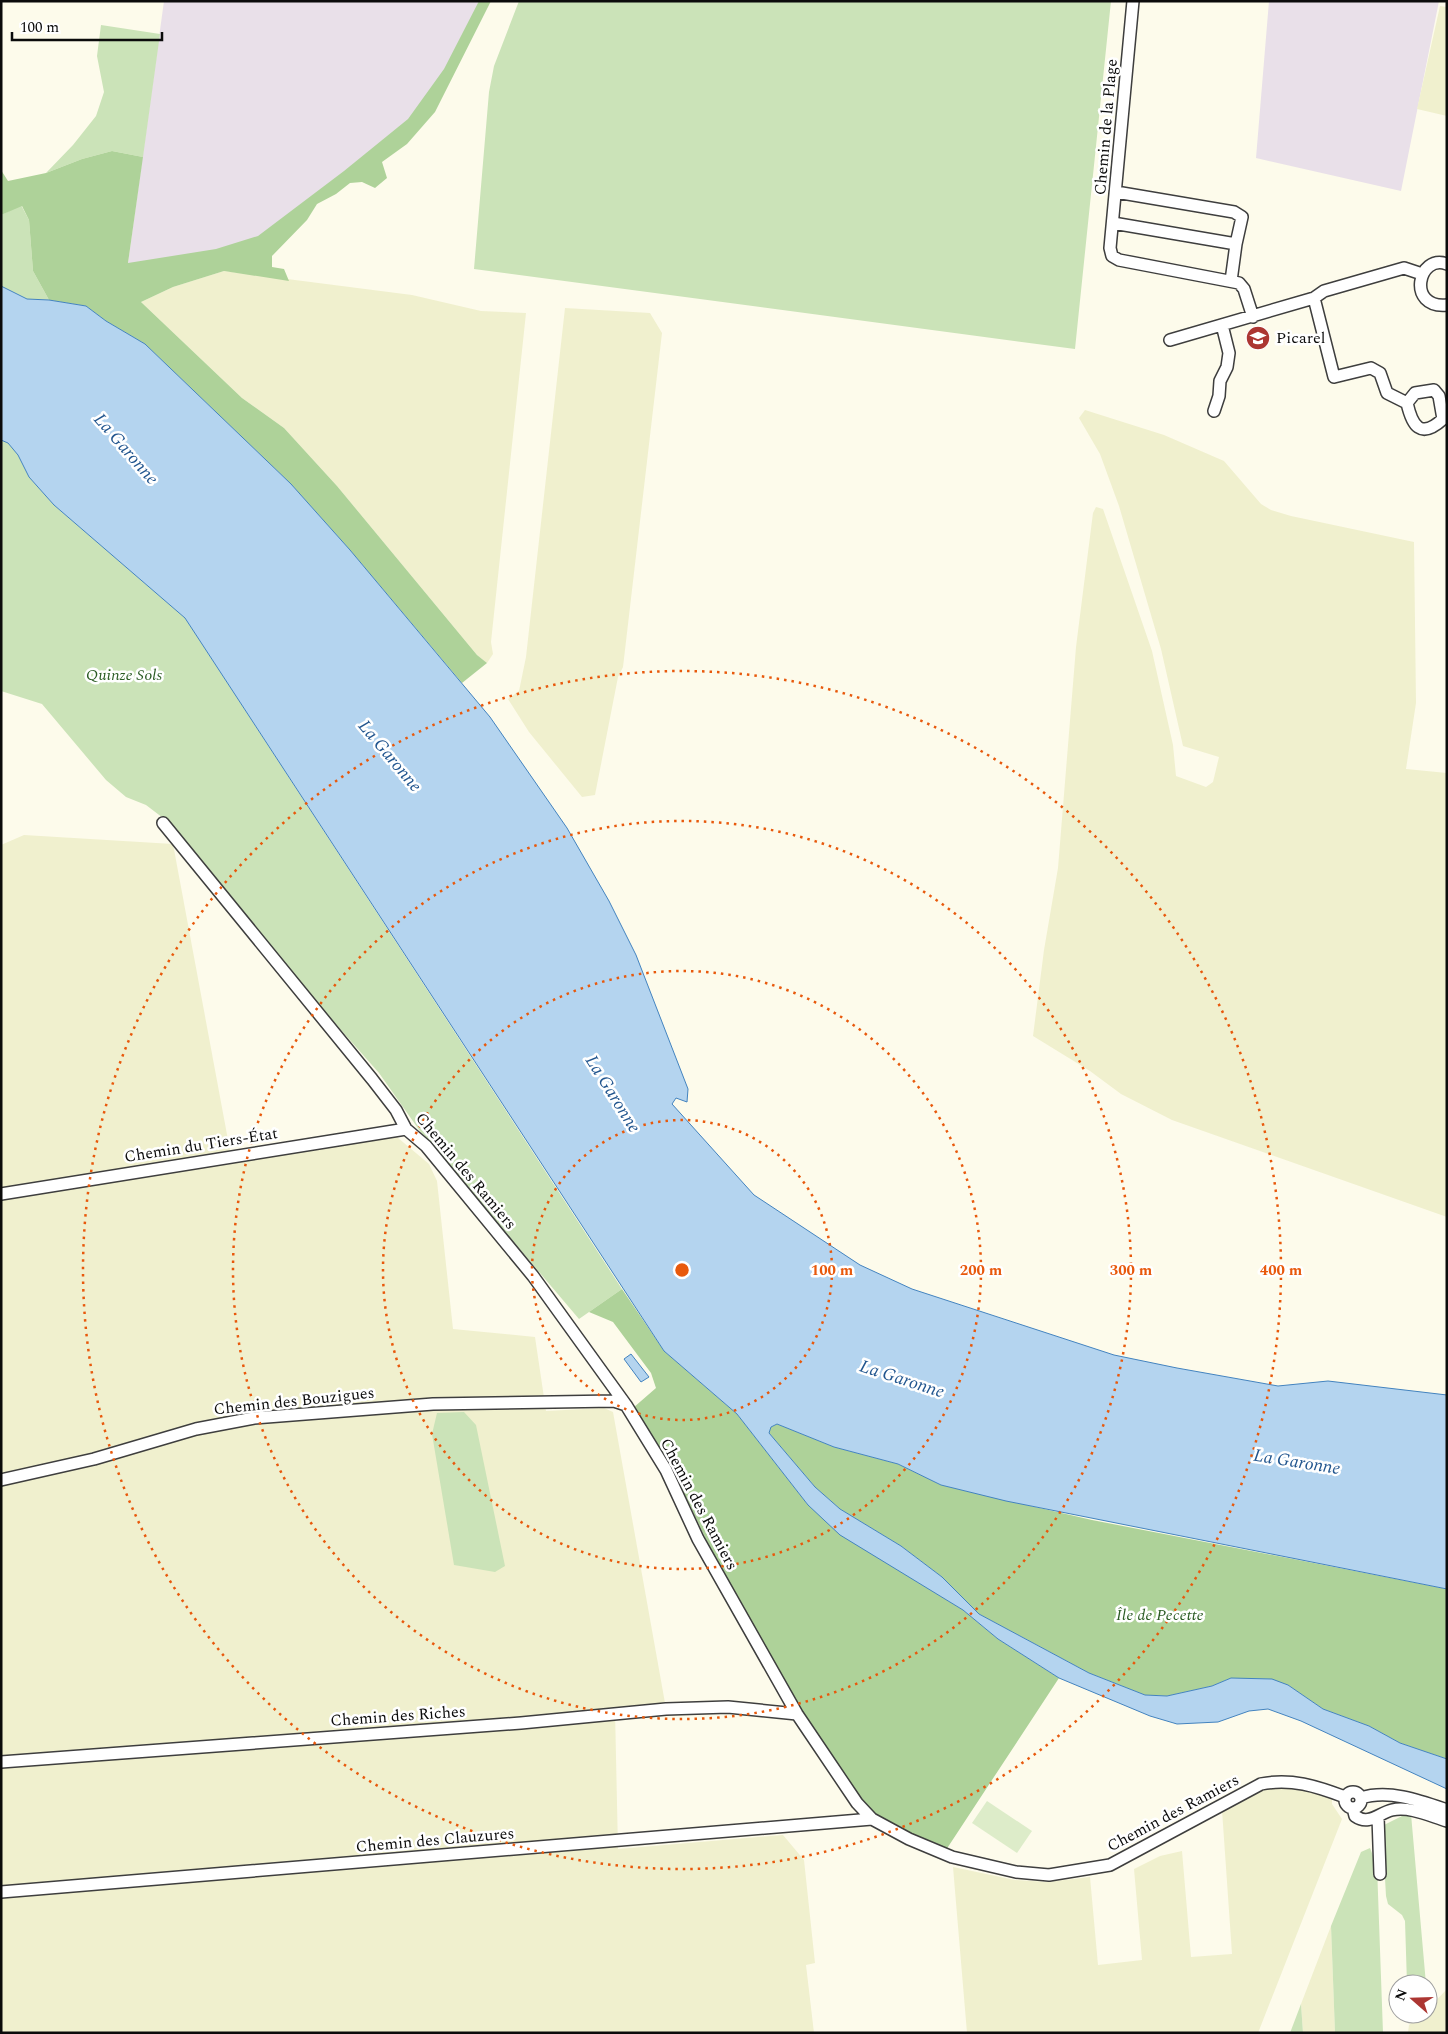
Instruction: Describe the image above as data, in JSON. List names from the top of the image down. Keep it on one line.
{"streets":{"street":["Chemin de la Plage","Chemin du Tiers-État","Chemin des Ramiers","Chemin des Bouzigues","Chemin des Riches","Chemin des Clauzures"]},"crossings":[["Chemin du Tiers-État","Chemin des Ramiers"],["Chemin des Ramiers","Chemin des Bouzigues"],["Chemin des Ramiers","Chemin des Riches"],["Chemin des Ramiers","Chemin des Clauzures"]],"water":["La Garonne"],"parks":["Quinze Sols","Île de Pecette"],"places":{"school or university":["Picarel"]},"scale_bar":"100 m","north":"left","rings":["100 m","200 m","300 m","400 m"]}
